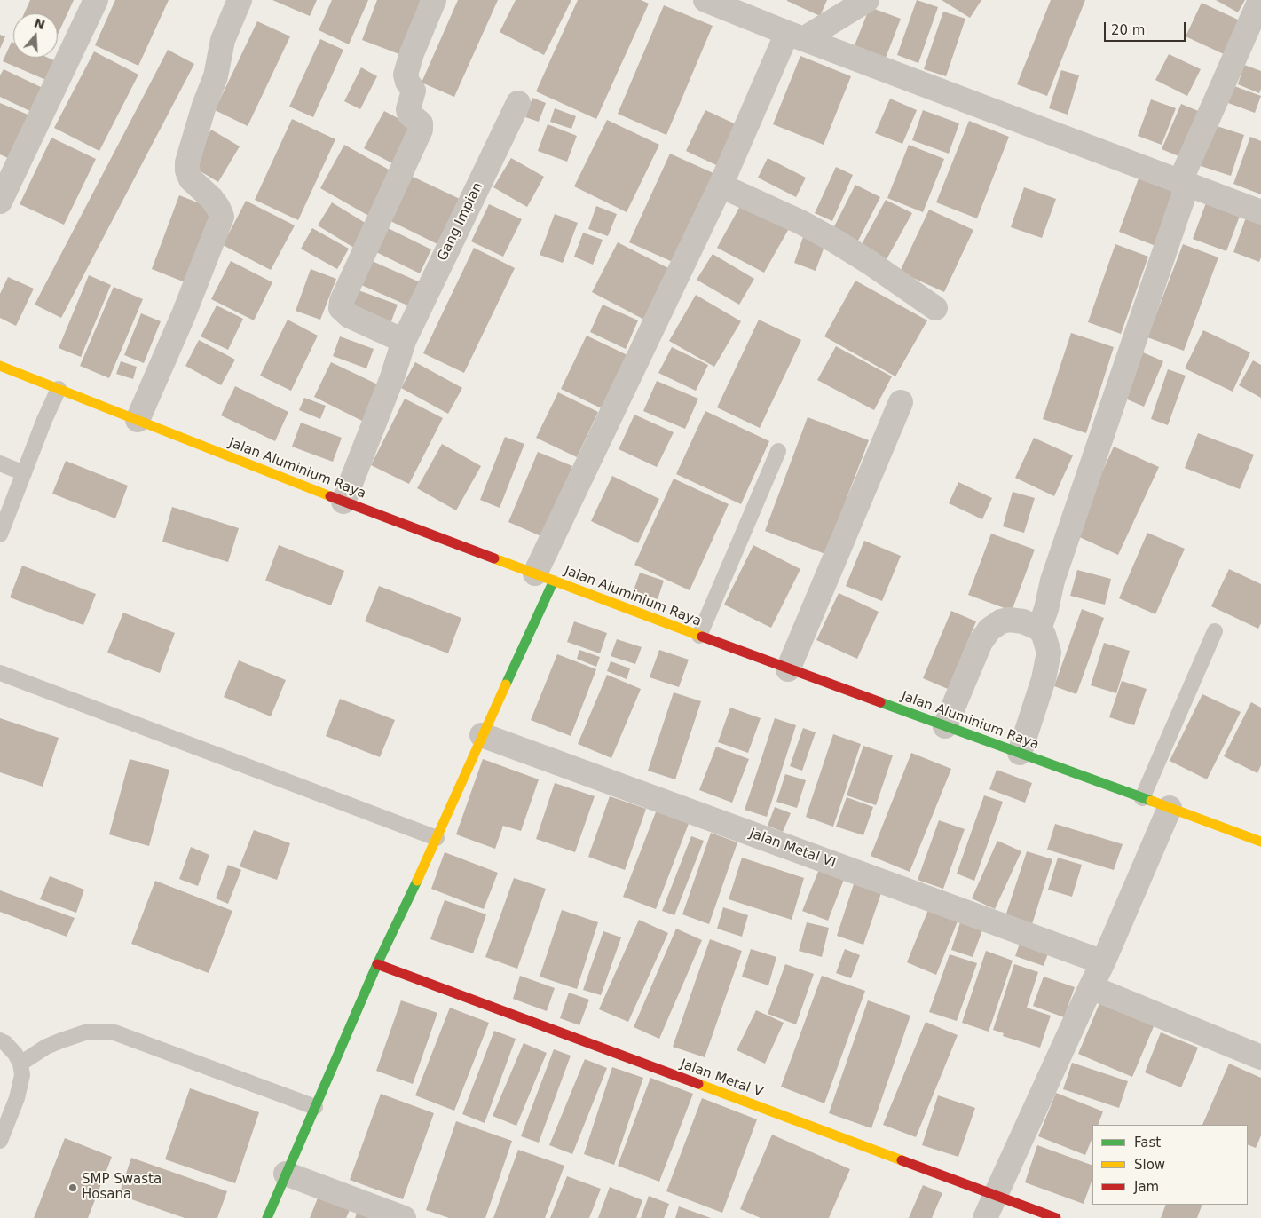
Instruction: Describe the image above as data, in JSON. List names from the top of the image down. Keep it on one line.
{"streets":{"street":["Gang Impian","Jalan Aluminium Raya","Jalan Metal VI","Jalan Metal V"]},"crossings":[["Gang Impian","Jalan Aluminium Raya"]],"places":["SMP Swasta Hosana"],"legend":["Fast","Slow","Jam"],"scale_bar":"20 m","north":"top"}
